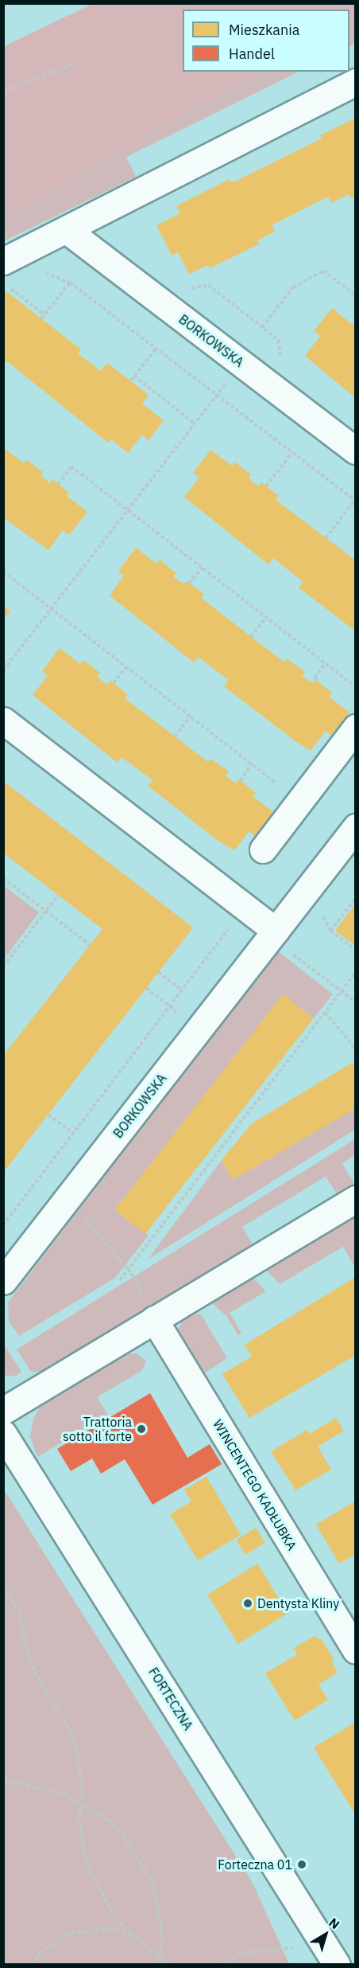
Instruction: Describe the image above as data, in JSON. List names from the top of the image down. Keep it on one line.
{"streets":{"street":["BORKOWSKA","WINCENTEGO KADŁUBKA","FORTECZNA"]},"places":["Trattoria sotto il forte","Dentysta Kliny","Forteczna 01"],"legend":["Mieszkania","Handel"],"north":"top right"}
